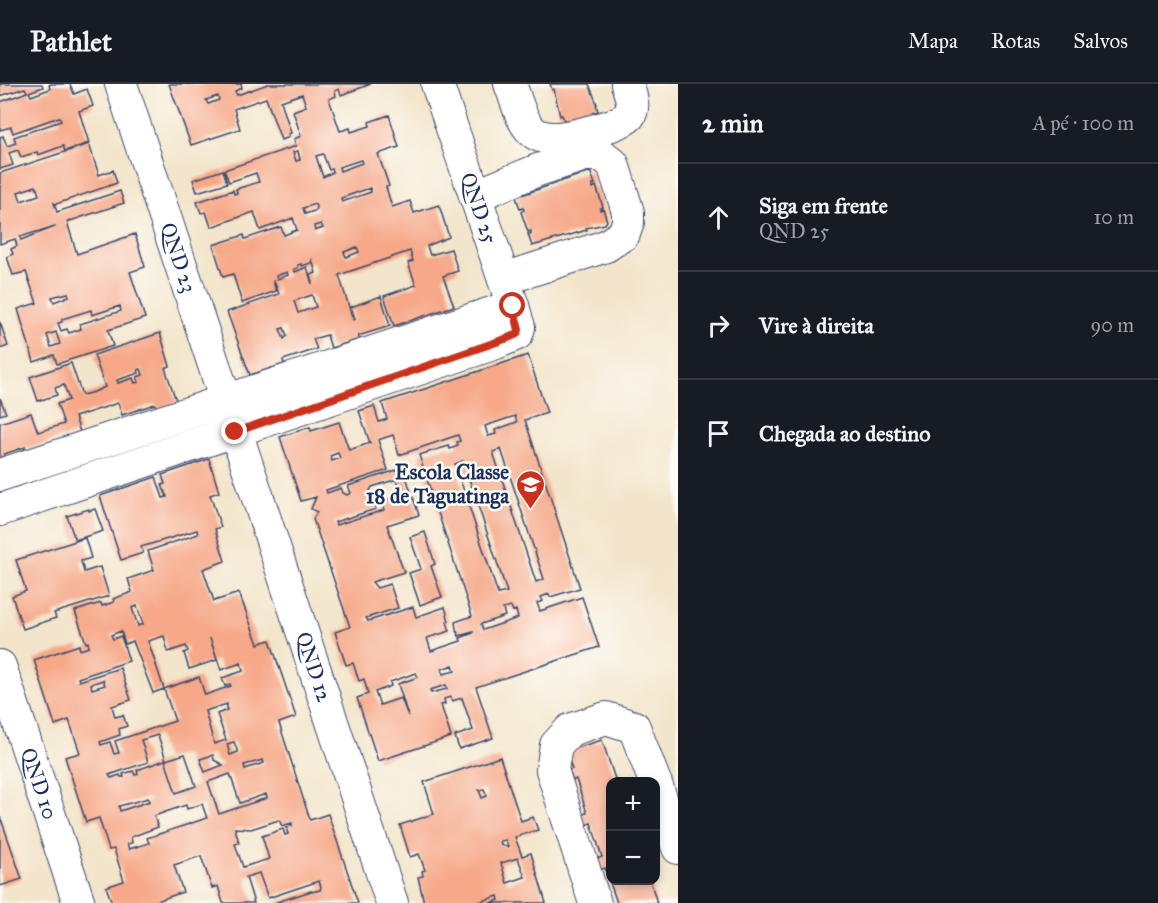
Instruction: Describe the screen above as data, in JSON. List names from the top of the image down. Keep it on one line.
{"streets":{"street":["QND 25","QND 23","QND 12","QND 10"]},"crossings":[["QND 23","QND 12"]],"places":{"school or university":["Escola Classe 18 de Taguatinga"]},"page":{"header":"Pathlet","nav":["Mapa","Rotas","Salvos"],"heading":["2 min","A pé · 100 m"],"list":[["Siga em frente","QND 25","10 m"],["Vire à direita","90 m"],"Chegada ao destino"],"map_buttons":["+","−"]}}
